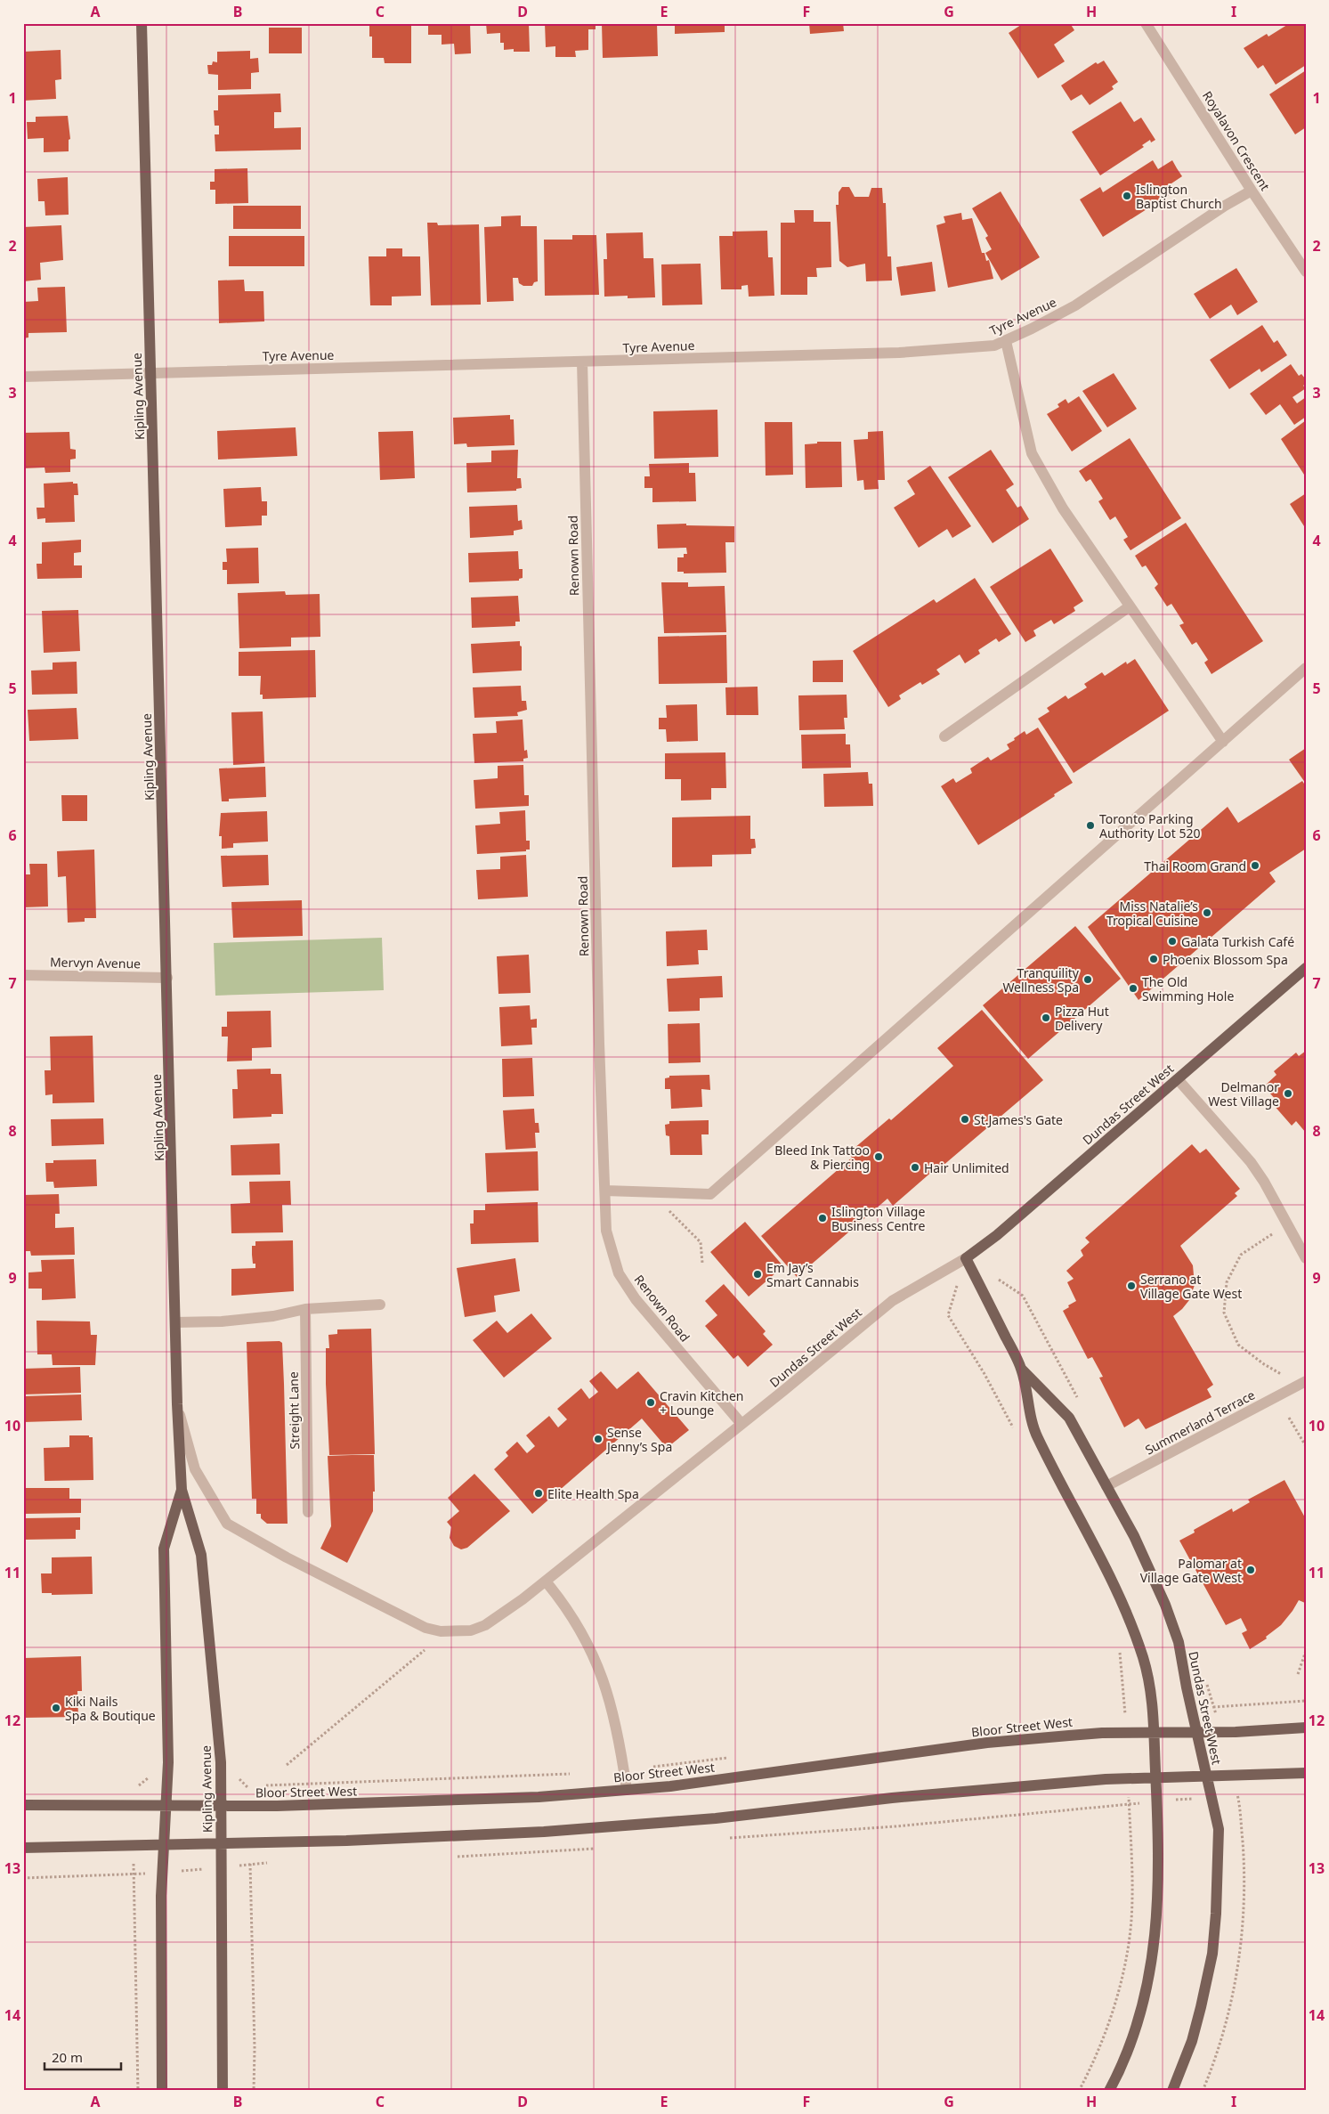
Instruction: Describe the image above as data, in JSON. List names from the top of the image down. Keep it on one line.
{"streets":{"main road":["Kipling Avenue","Dundas Street West","Bloor Street West"],"street":["Royalavon Crescent","Tyre Avenue","Renown Road","Mervyn Avenue","Streight Lane","Summerland Terrace"]},"crossings":[["Royalavon Crescent","Tyre Avenue"],["Tyre Avenue","Kipling Avenue"],["Tyre Avenue","Renown Road"],["Kipling Avenue","Mervyn Avenue"],["Kipling Avenue","Dundas Street West"],["Kipling Avenue","Bloor Street West"],["Renown Road","Dundas Street West"],["Dundas Street West","Summerland Terrace"],["Dundas Street West","Bloor Street West"]],"places":["Islington Baptist Church","Toronto Parking Authority Lot 520","Thai Room Grand","Miss Natalie’s Tropical Cuisine","Galata Turkish Café","Phoenix Blossom Spa","Tranquility Wellness Spa","The Old Swimming Hole","Pizza Hut Delivery","Delmanor West Village","St.James's Gate","Bleed Ink Tattoo & Piercing","Hair Unlimited","Islington Village Business Centre","Em Jay’s Smart Cannabis","Serrano at Village Gate West","Cravin Kitchen + Lounge","Sense Jenny’s Spa","Elite Health Spa","Palomar at Village Gate West","Kiki Nails Spa & Boutique"],"scale_bar":"20 m","grid":{"columns":["A","B","C","D","E","F","G","H","I"],"rows":["1","2","3","4","5","6","7","8","9","10","11","12","13","14"]}}
